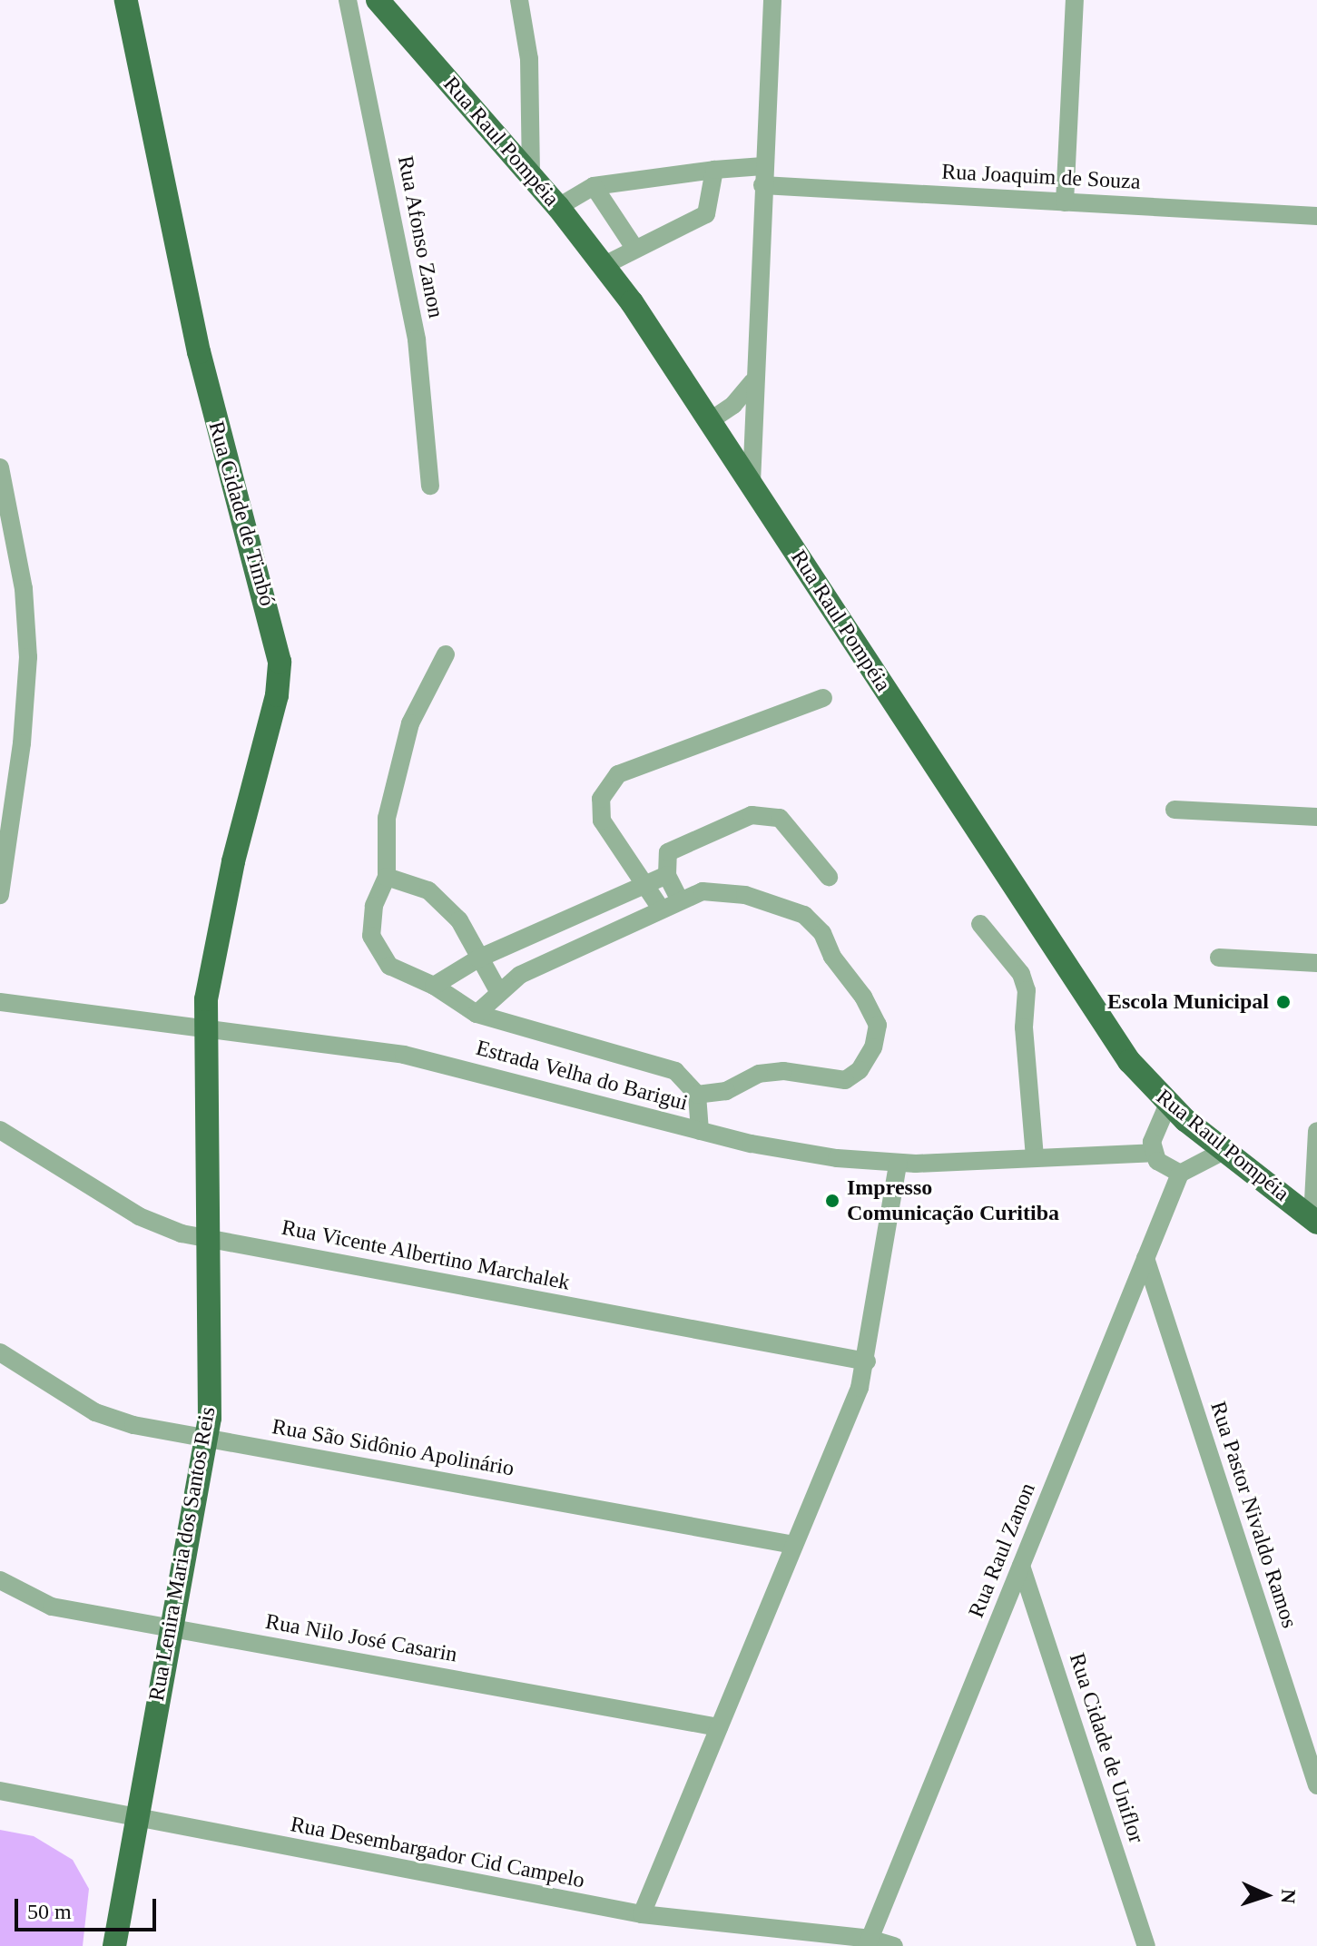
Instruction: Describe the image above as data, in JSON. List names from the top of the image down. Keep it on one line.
{"streets":{"main road":["Rua Raul Pompéia","Rua Cidade de Timbó","Rua Lenira Maria dos Santos Reis"],"street":["Rua Joaquim de Souza","Rua Afonso Zanon","Estrada Velha do Barigui","Rua Vicente Albertino Marchalek","Rua São Sidônio Apolinário","Rua Pastor Nivaldo Ramos","Rua Raul Zanon","Rua Nilo José Casarin","Rua Cidade de Uniflor","Rua Desembargador Cid Campelo"]},"crossings":[["Rua Cidade de Timbó","Estrada Velha do Barigui"],["Rua Cidade de Timbó","Rua Lenira Maria dos Santos Reis"],["Estrada Velha do Barigui","Rua Lenira Maria dos Santos Reis"],["Rua Vicente Albertino Marchalek","Rua Lenira Maria dos Santos Reis"],["Rua São Sidônio Apolinário","Rua Lenira Maria dos Santos Reis"],["Rua Pastor Nivaldo Ramos","Rua Raul Zanon"],["Rua Raul Zanon","Rua Cidade de Uniflor"],["Rua Raul Zanon","Rua Desembargador Cid Campelo"],["Rua Lenira Maria dos Santos Reis","Rua Nilo José Casarin"],["Rua Lenira Maria dos Santos Reis","Rua Desembargador Cid Campelo"]],"places":["Escola Municipal","Impresso Comunicação Curitiba"],"scale_bar":"50 m","north":"right"}
